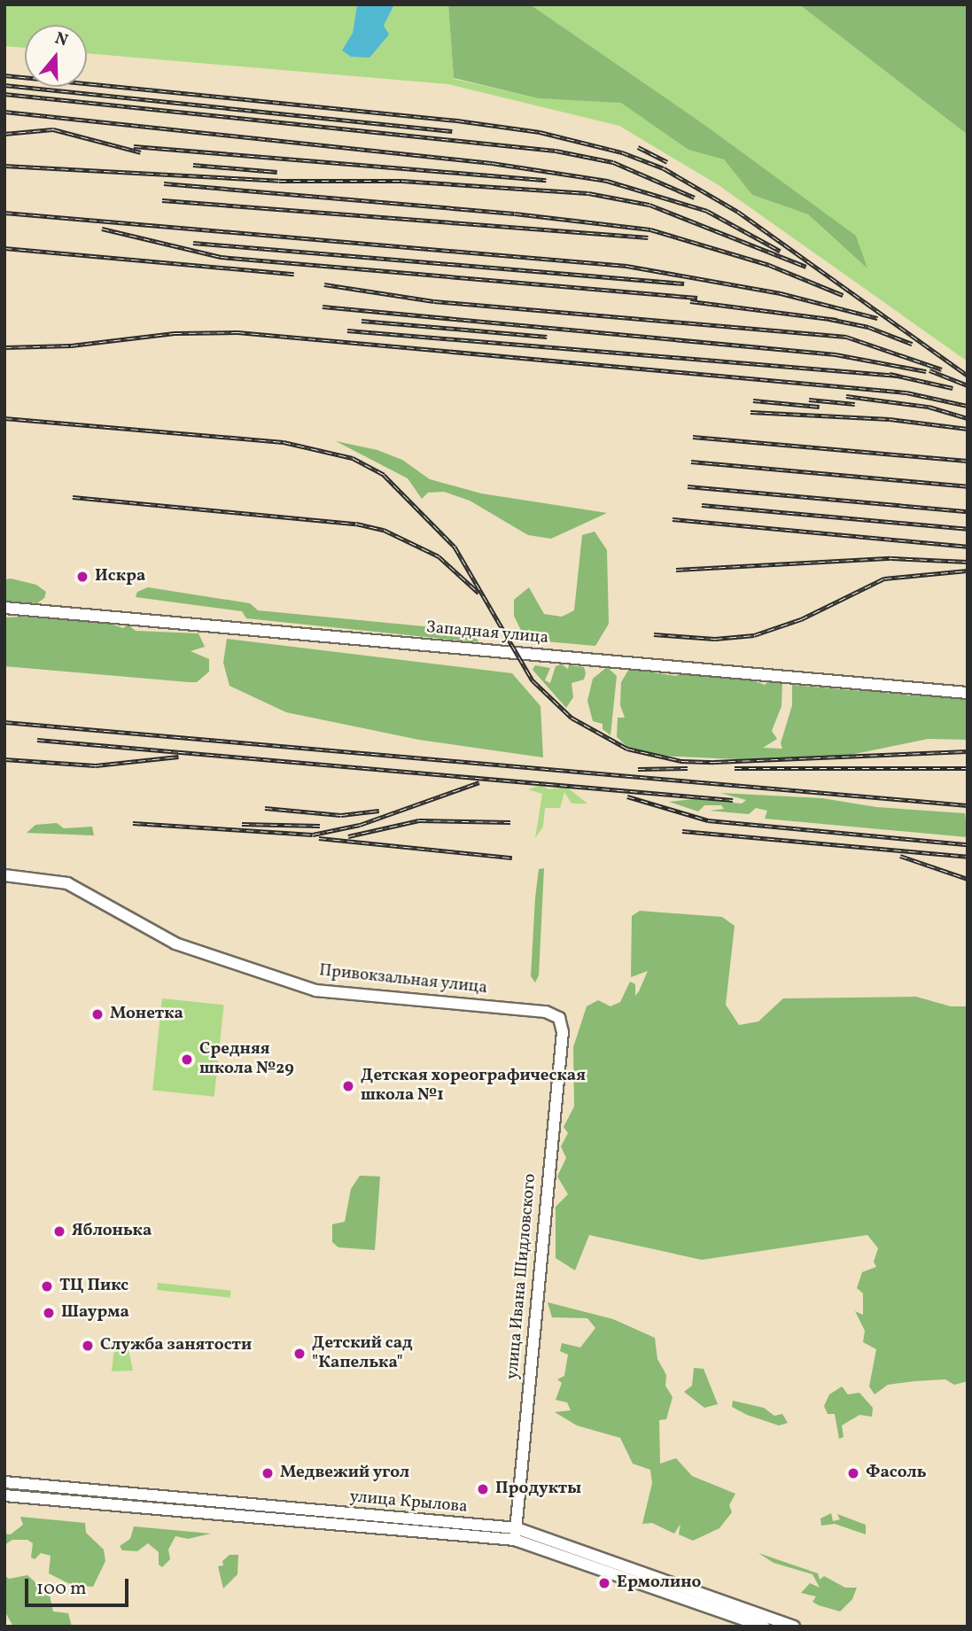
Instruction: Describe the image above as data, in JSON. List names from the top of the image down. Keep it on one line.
{"streets":{"street":["Западная улица","Привокзальная улица","улица Ивана Шидловского","улица Крылова"]},"crossings":[["Привокзальная улица","улица Ивана Шидловского"],["улица Ивана Шидловского","улица Крылова"]],"places":["Искра","Монетка","Средняя школа №29","Детская хореографическая школа №1","Яблонька","ТЦ Пикс","Шаурма","Служба занятости","Детский сад \"Капелька\"","Медвежий угол","Фасоль","Продукты","Ермолино"],"scale_bar":"100 m","north":"top"}
